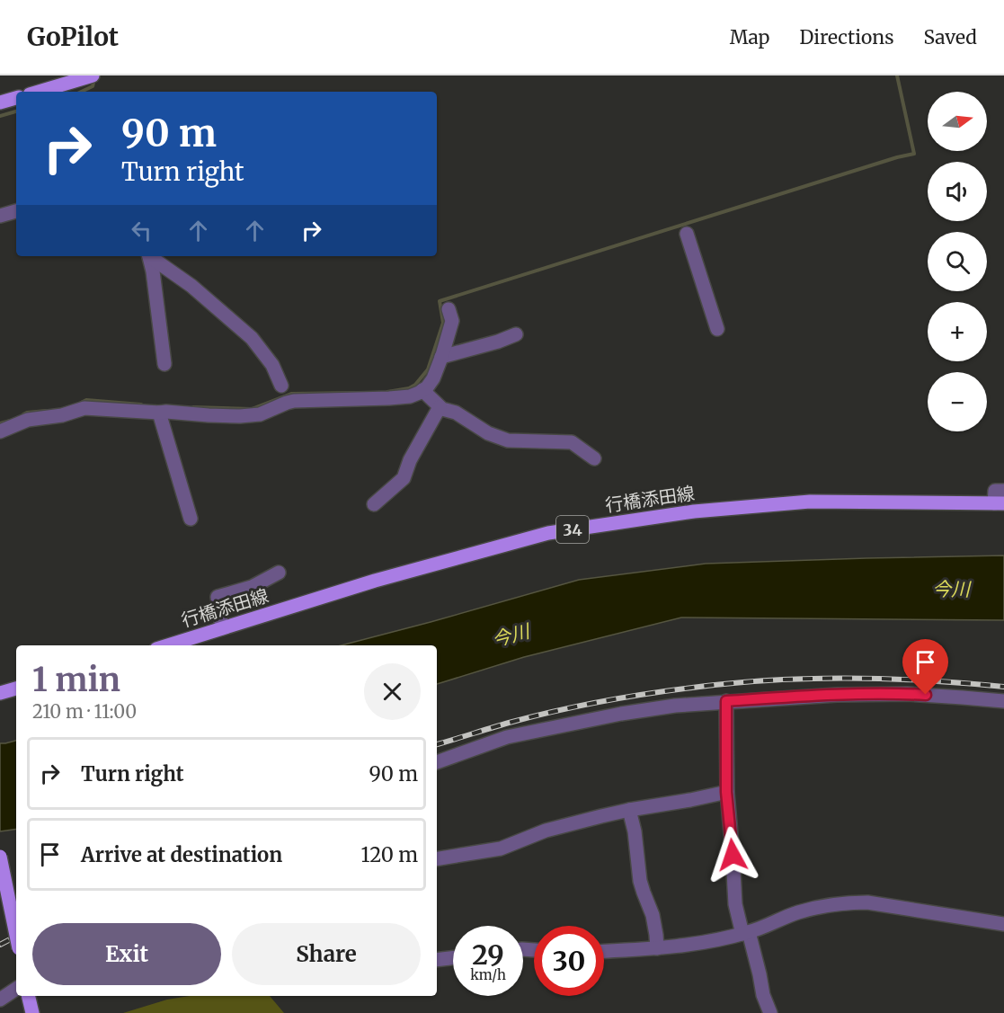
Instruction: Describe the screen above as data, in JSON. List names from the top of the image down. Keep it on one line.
{"streets":{"main road":["行橋添田線","34"]},"water":["今川"],"north":"right","page":{"header":"GoPilot","nav":["Map","Directions","Saved"],"map_buttons":["+","−"],"turn":["90 m","Turn right"],"heading":["1 min","210 m · 11:00"],"list":[{"name":"Turn right","value":"90 m"},{"name":"Arrive at destination","value":"120 m"}],"buttons":["Exit","Share"],"speed":"29 km/h","limit":"30"}}
